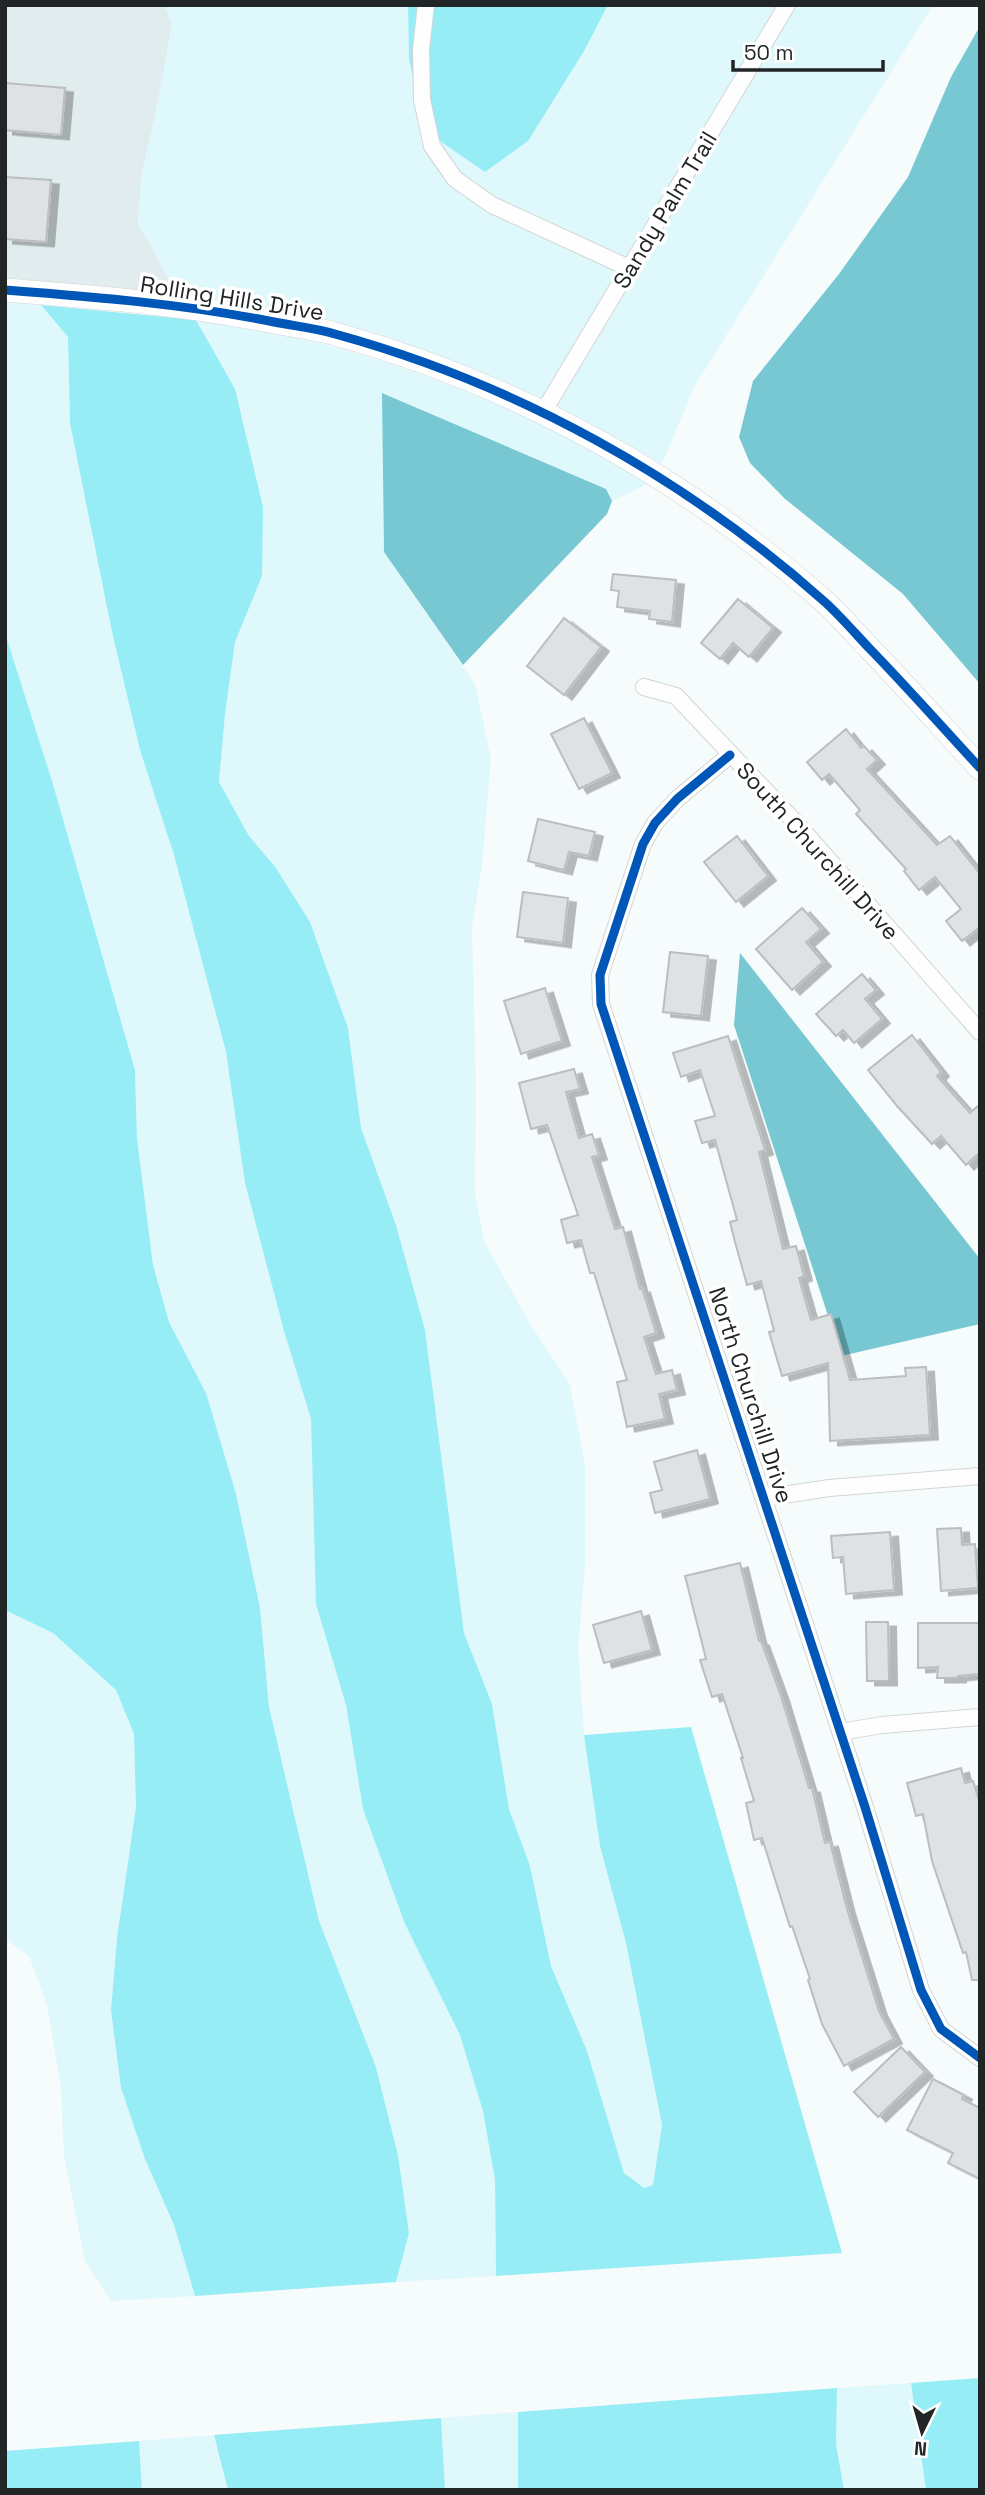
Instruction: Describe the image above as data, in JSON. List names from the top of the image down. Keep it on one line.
{"streets":{"street":["Sandy Palm Trail","Rolling Hills Drive","South Churchill Drive","North Churchill Drive"]},"crossings":[["Sandy Palm Trail","Rolling Hills Drive"],["South Churchill Drive","North Churchill Drive"]],"scale_bar":"50 m","north":"bottom"}
